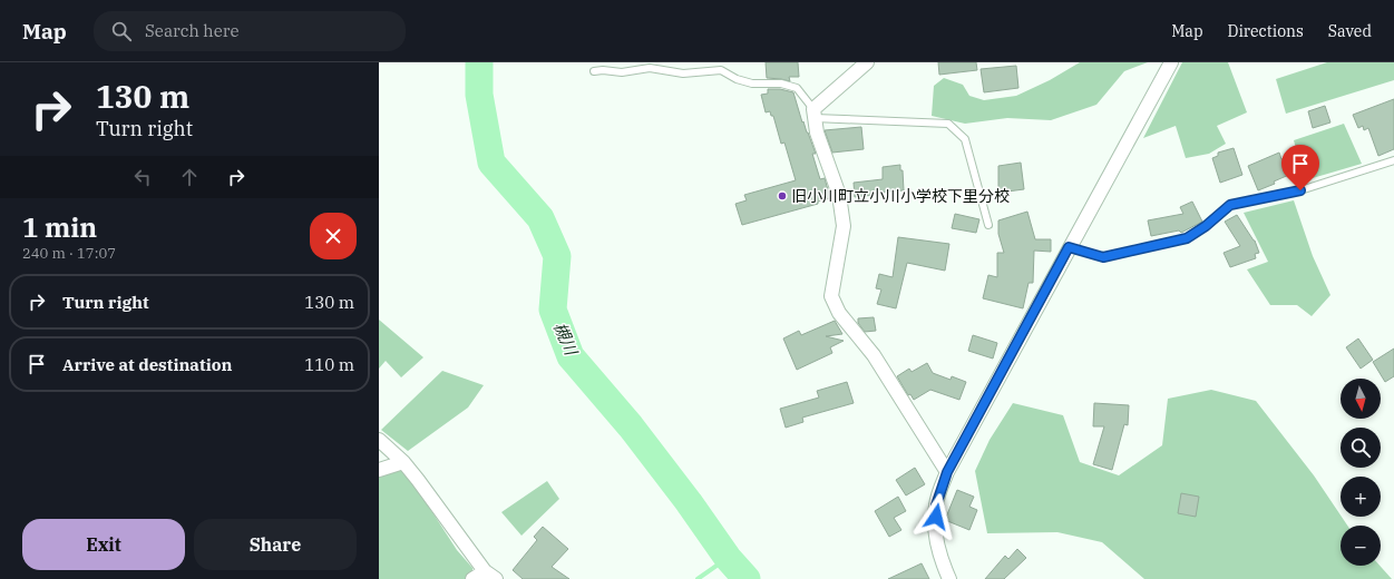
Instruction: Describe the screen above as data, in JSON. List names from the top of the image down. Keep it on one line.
{"water":["槻川"],"places":["旧小川町立小川小学校下里分校"],"north":"bottom","page":{"header":"Map","search":"Search here","nav":["Map","Directions","Saved"],"turn":["130 m","Turn right"],"heading":["1 min","240 m · 17:07"],"list":[{"name":"Turn right","value":"130 m"},{"name":"Arrive at destination","value":"110 m"}],"map_buttons":["+","−"],"buttons":["Exit","Share"]}}
